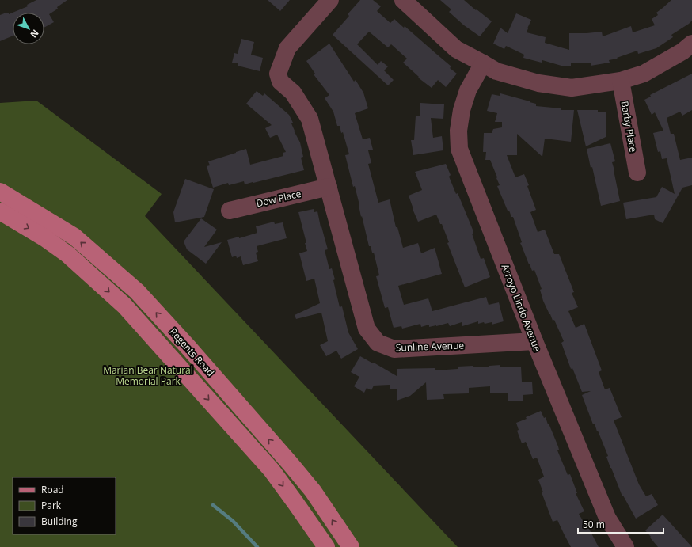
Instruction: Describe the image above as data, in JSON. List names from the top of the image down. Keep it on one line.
{"streets":{"main road":["Regents Road"],"street":["Barby Place","Dow Place","Arroyo Lindo Avenue","Sunline Avenue"]},"crossings":[["Dow Place","Sunline Avenue"],["Arroyo Lindo Avenue","Sunline Avenue"]],"parks":["Marian Bear Natural Memorial Park"],"legend":["Road","Park","Building"],"scale_bar":"50 m","north":"bottom right"}
